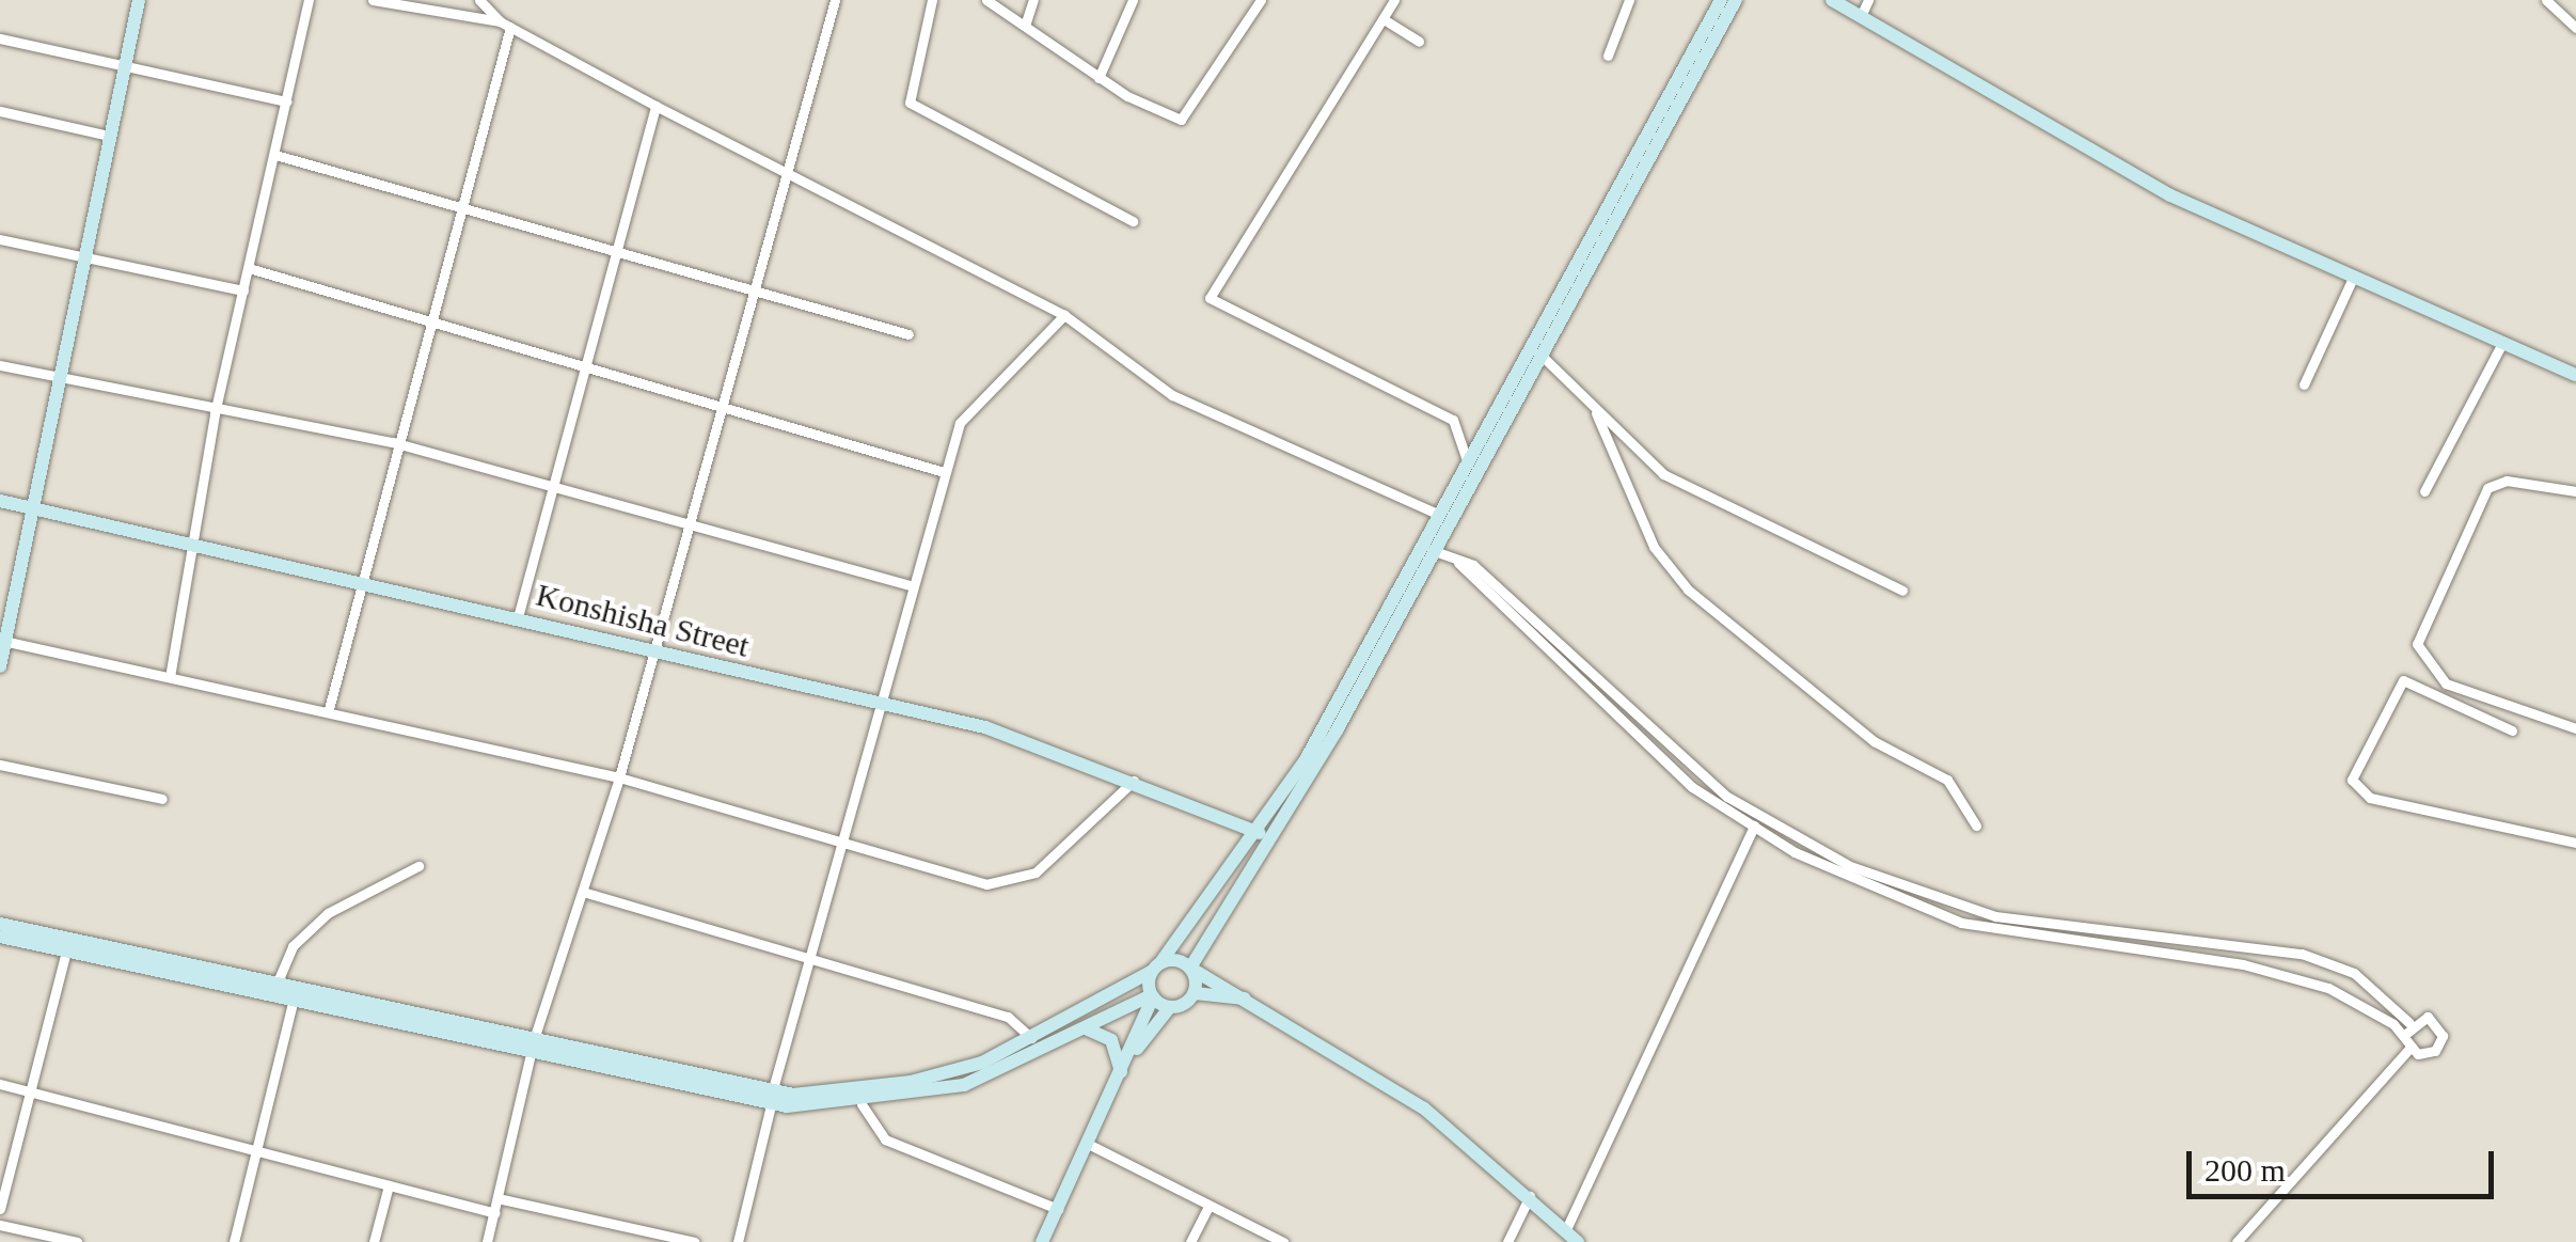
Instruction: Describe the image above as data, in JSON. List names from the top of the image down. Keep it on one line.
{"streets":{"main road":["Konshisha Street"]},"scale_bar":"200 m"}
